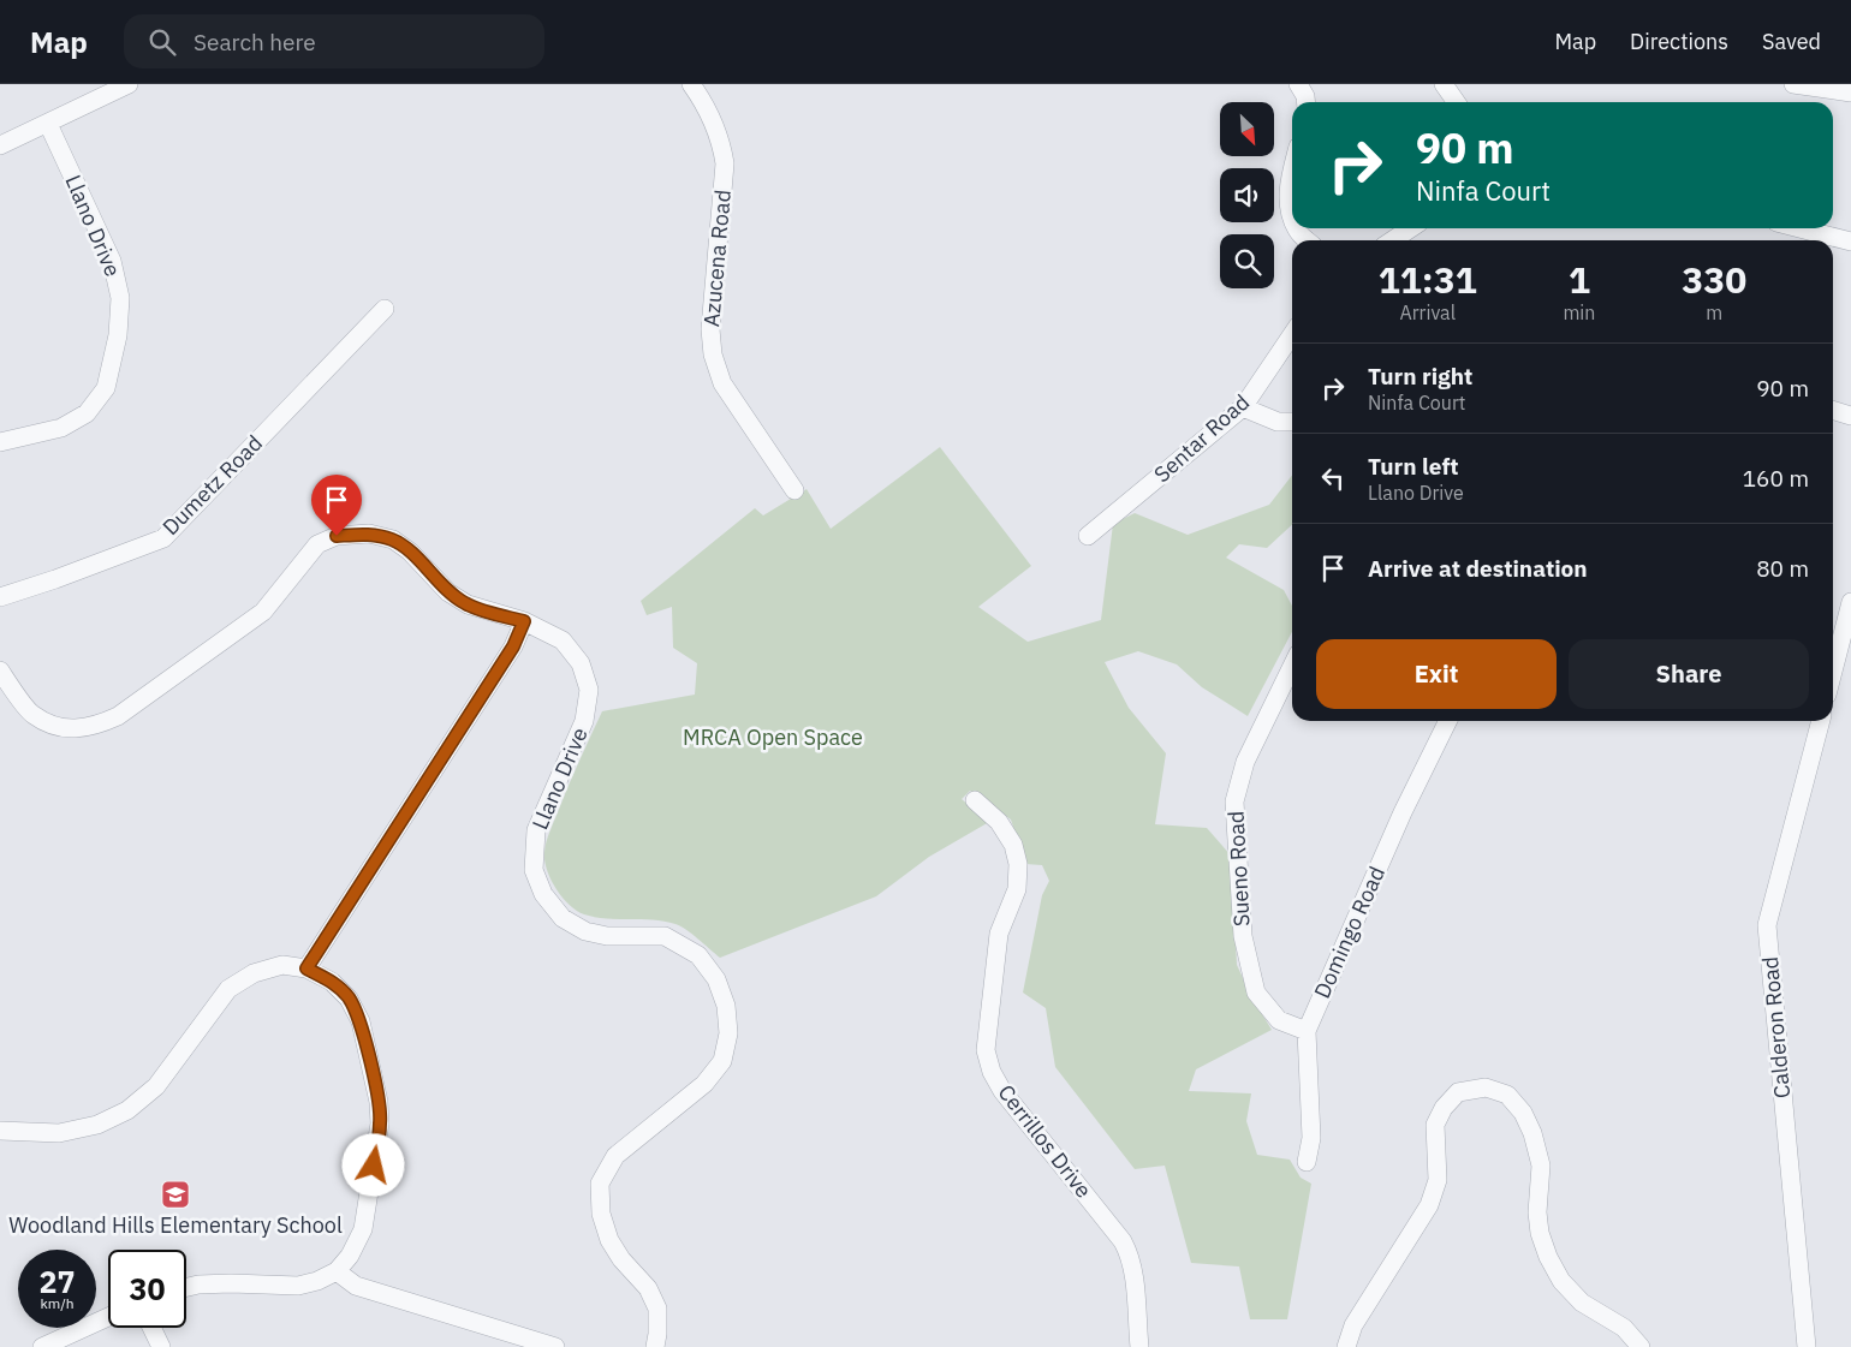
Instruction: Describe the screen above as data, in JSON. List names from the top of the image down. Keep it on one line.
{"streets":{"street":["Llano Drive","Azucena Road","Sentar Road","Dumetz Road","Sueno Road","Domingo Road","Calderon Road","Cerrillos Drive"]},"crossings":[["Sueno Road","Domingo Road"]],"parks":["MRCA Open Space"],"places":{"school or university":["Woodland Hills Elementary School"]},"north":"bottom right","page":{"header":"Map","search":"Search here","nav":["Map","Directions","Saved"],"turn":["90 m","Ninfa Court"],"eta":["11:31","Arrival","1","min","330","m"],"list":[{"name":"Turn right","note":"Ninfa Court","value":"90 m"},{"name":"Turn left","note":"Llano Drive","value":"160 m"},{"name":"Arrive at destination","value":"80 m"}],"buttons":["Exit","Share"],"speed":"27 km/h","limit":"30"}}
